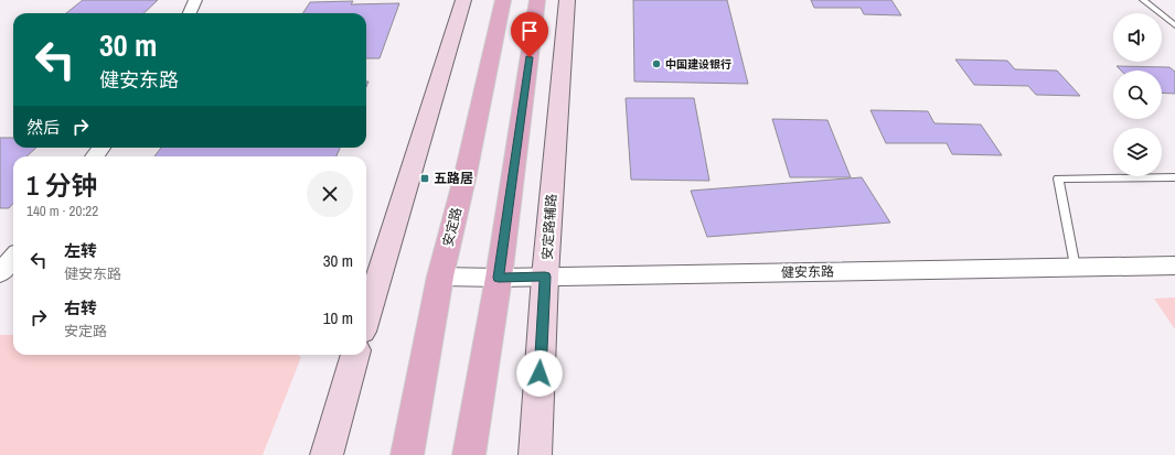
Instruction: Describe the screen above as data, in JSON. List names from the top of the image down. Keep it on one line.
{"streets":{"main road":["安定路"],"street":["安定路辅路","健安东路"]},"crossings":[["安定路","健安东路"],["安定路辅路","健安东路"]],"places":{"other":["中国建设银行"],"transit":["五路居"]},"page":{"turn":["30 m","健安东路"],"then":"然后","heading":["1 分钟","140 m · 20:22"],"list":[{"name":"左转","note":"健安东路","value":"30 m"},{"name":"右转","note":"安定路","value":"10 m"}]}}
